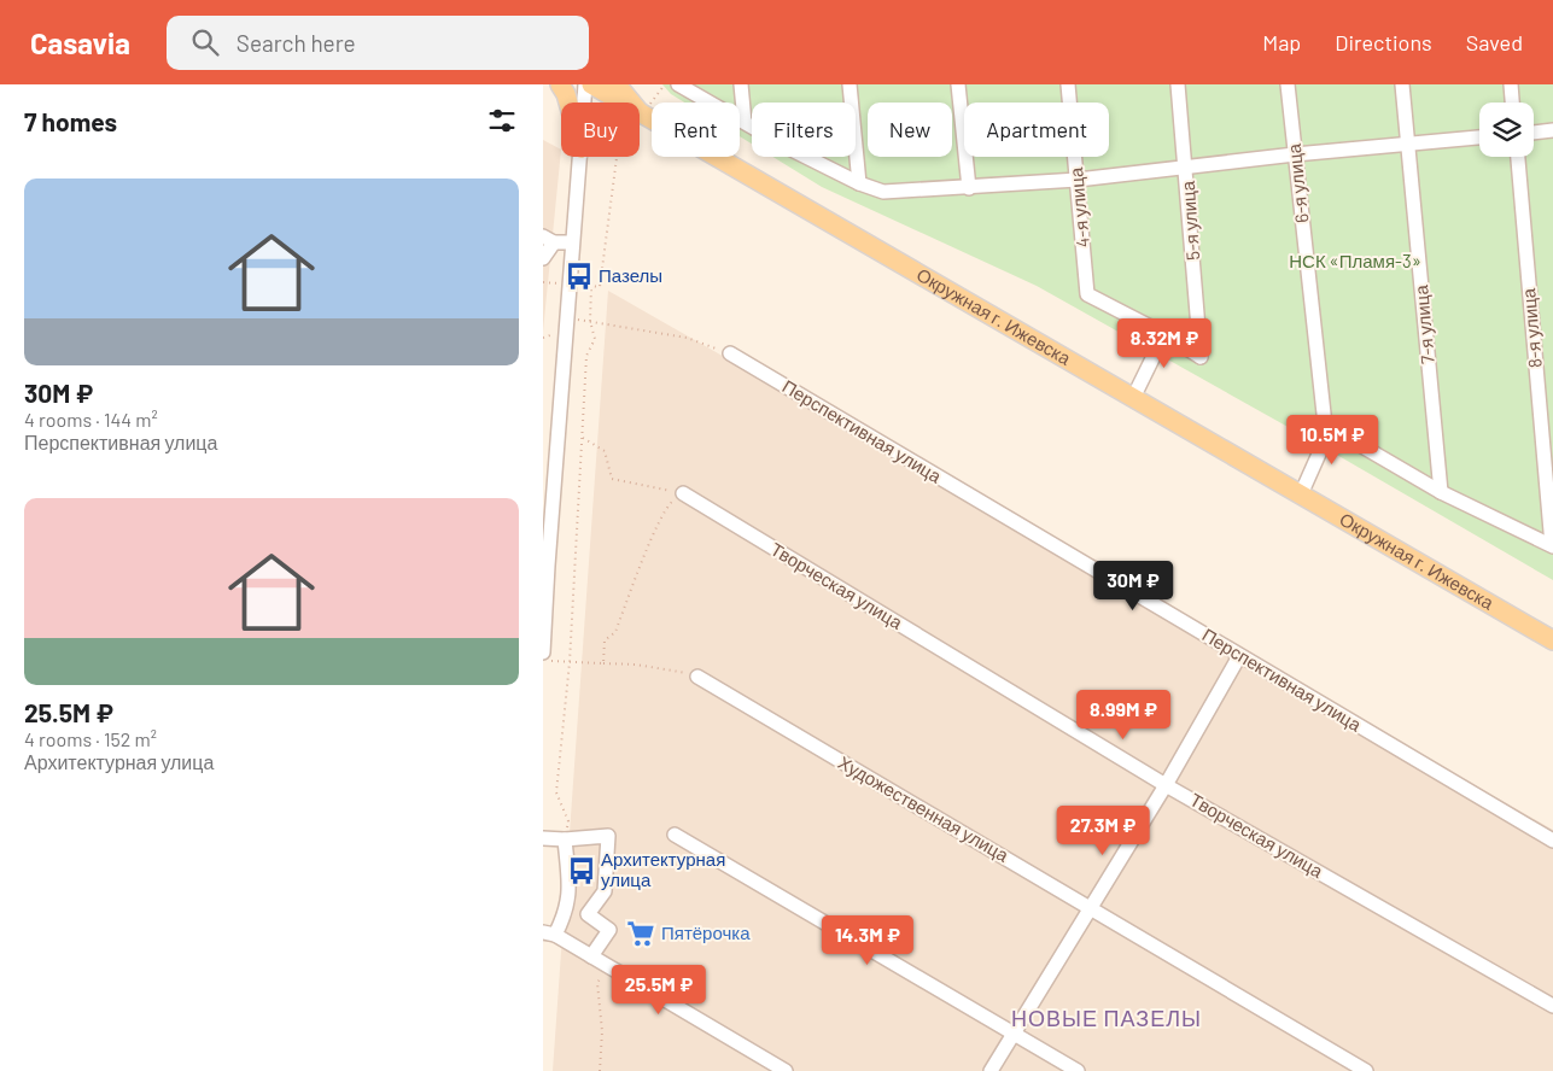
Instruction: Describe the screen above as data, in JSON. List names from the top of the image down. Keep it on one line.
{"streets":{"main road":["Окружная г. Ижевска"],"street":["6-я улица","4-я улица","5-я улица","7-я улица","8-я улица","Перспективная улица","Творческая улица","Художественная улица"]},"crossings":[["6-я улица","Окружная г. Ижевска"],["4-я улица","5-я улица"]],"districts":["НОВЫЕ ПАЗЕЛЫ"],"parks":["НСК «Пламя-3»"],"places":{"bus stop":["Пазелы","Архитектурная улица"],"supermarket":["Пятёрочка"]},"page":{"header":"Casavia","search":"Search here","nav":["Map","Directions","Saved"],"heading":"7 homes","chip":["Buy","Rent","Filters","New","Apartment"],"list":[{"name":"30M ₽","note":"4 rooms · 144 m² · Перспективная улица"},{"name":"25.5M ₽","note":"4 rooms · 152 m² · Архитектурная улица"}],"price":["8.32M ₽","10.5M ₽","30M ₽","8.99M ₽","27.3M ₽","14.3M ₽","25.5M ₽"]}}
